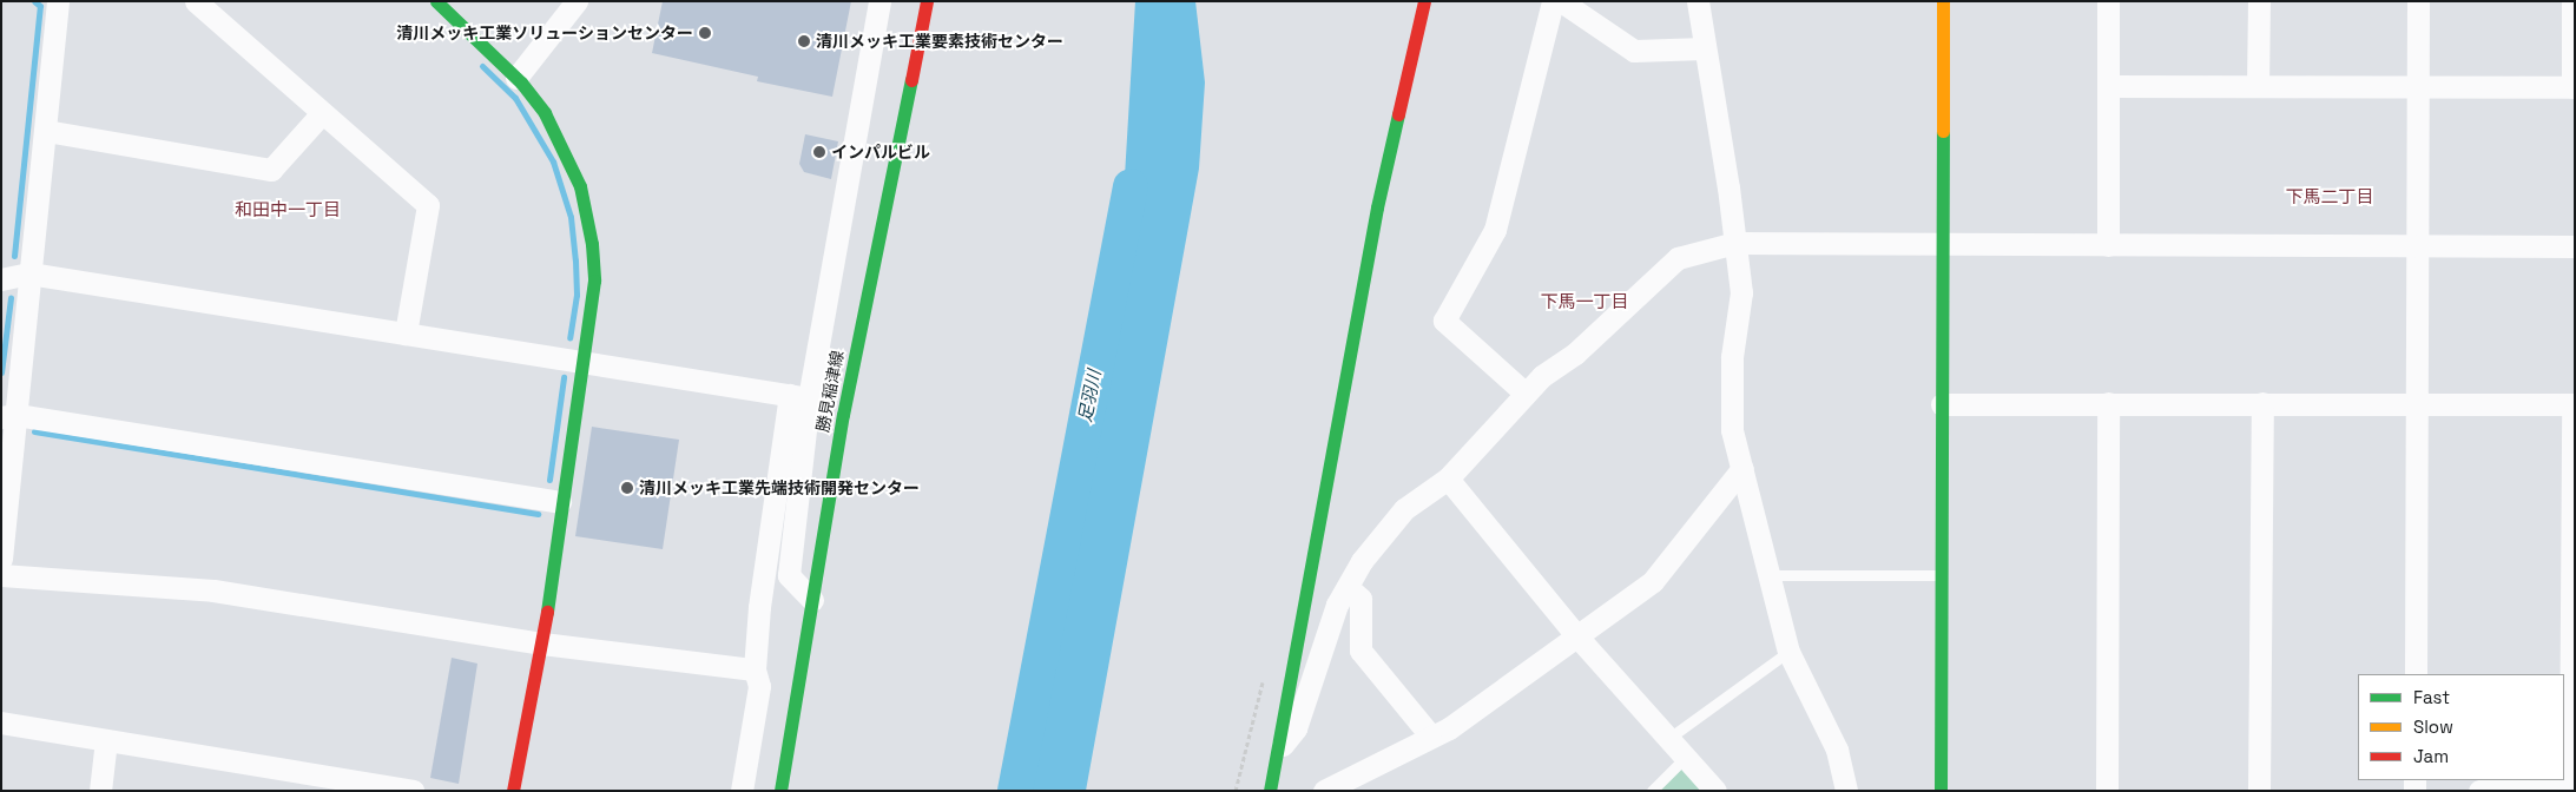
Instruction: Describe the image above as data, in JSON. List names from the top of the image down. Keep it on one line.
{"streets":{"street":["勝見稲津線"]},"districts":["下馬二丁目","和田中一丁目","下馬一丁目"],"water":["足羽川"],"places":["清川メッキ工業ソリューションセンター","清川メッキ工業要素技術センター","インパルビル","清川メッキ工業先端技術開発センター"],"legend":["Fast","Slow","Jam"]}
